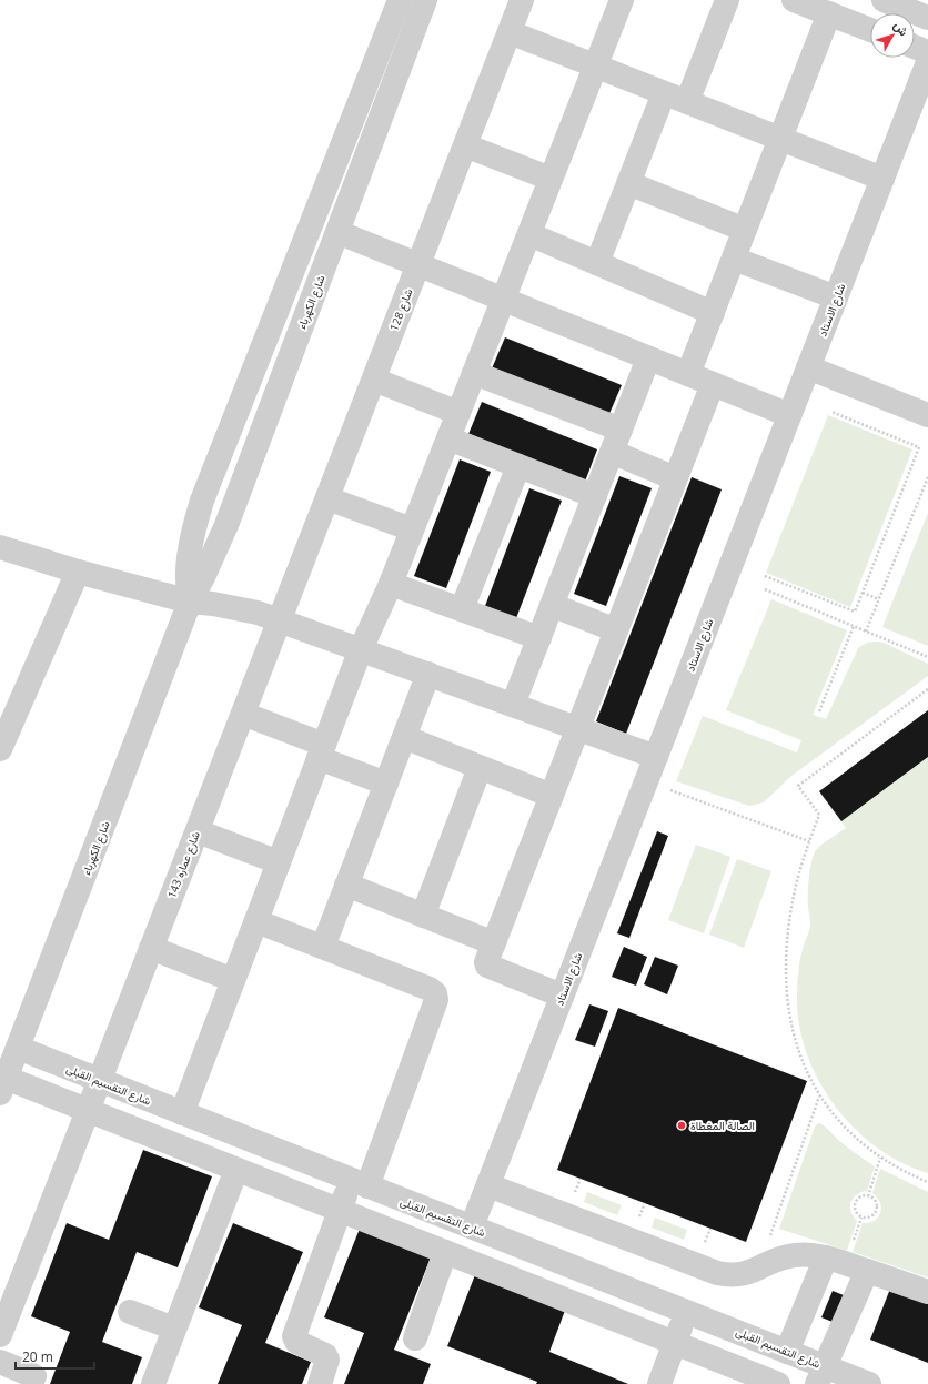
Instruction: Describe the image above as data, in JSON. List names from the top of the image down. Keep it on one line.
{"streets":{"street":["شارع الكهرباء","شارع 128","شارع الاستاد","شارع عماره 143","شارع التقسيم القبلى"]},"crossings":[["شارع الكهرباء","شارع التقسيم القبلى"],["شارع 128","شارع عماره 143"],["شارع الاستاد","شارع التقسيم القبلى"],["شارع عماره 143","شارع التقسيم القبلى"]],"places":["الصالة المغطاة"],"scale_bar":"20 m","north":"top right"}
